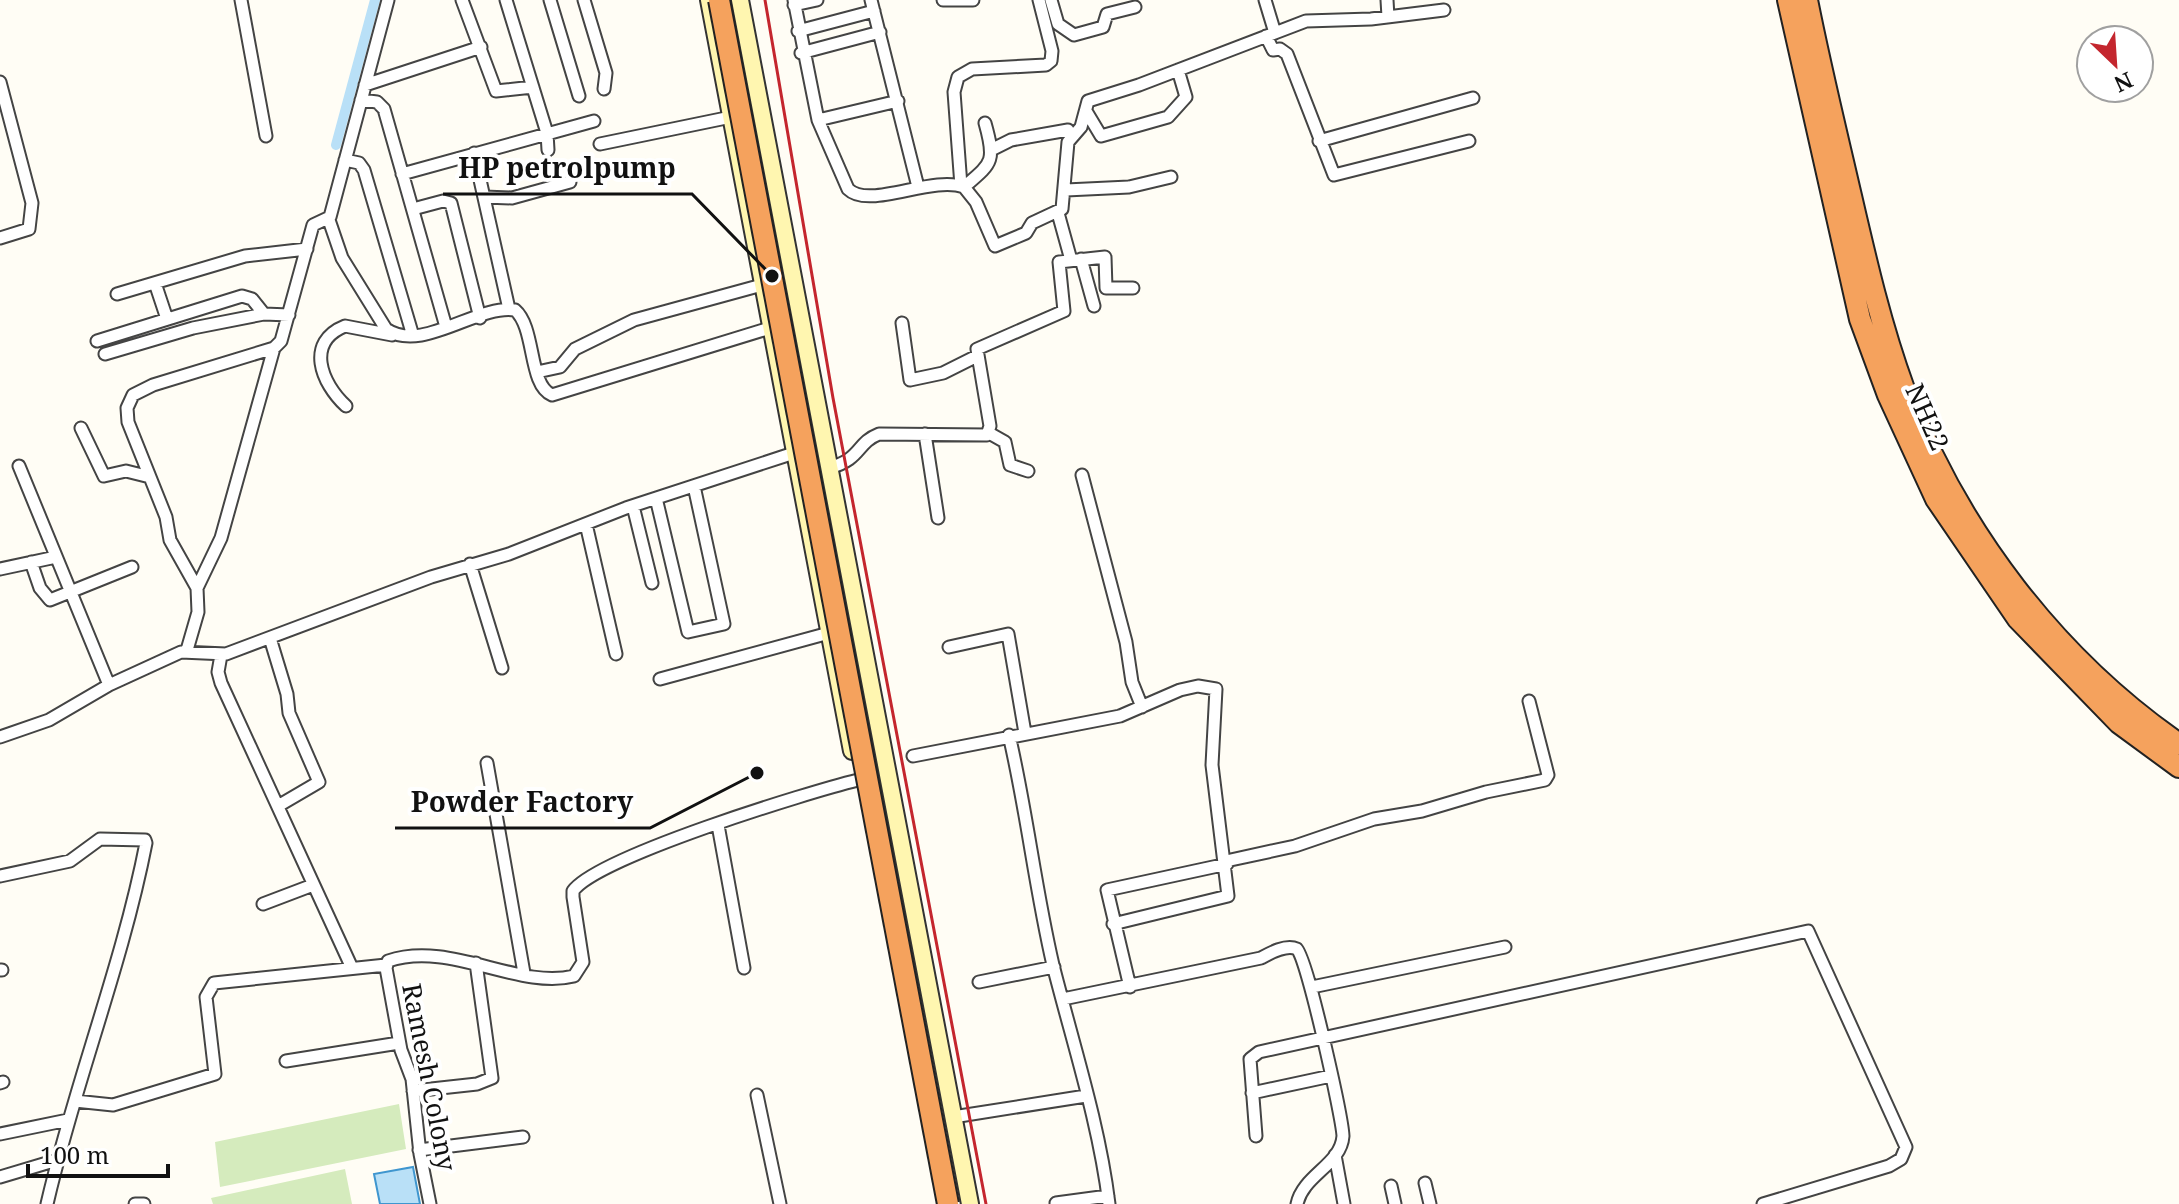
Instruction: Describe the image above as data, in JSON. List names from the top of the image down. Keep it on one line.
{"streets":{"highway":["NH22"],"street":["Ramesh Colony"]},"places":["HP petrolpump","Powder Factory"],"scale_bar":"100 m","north":"bottom right"}
